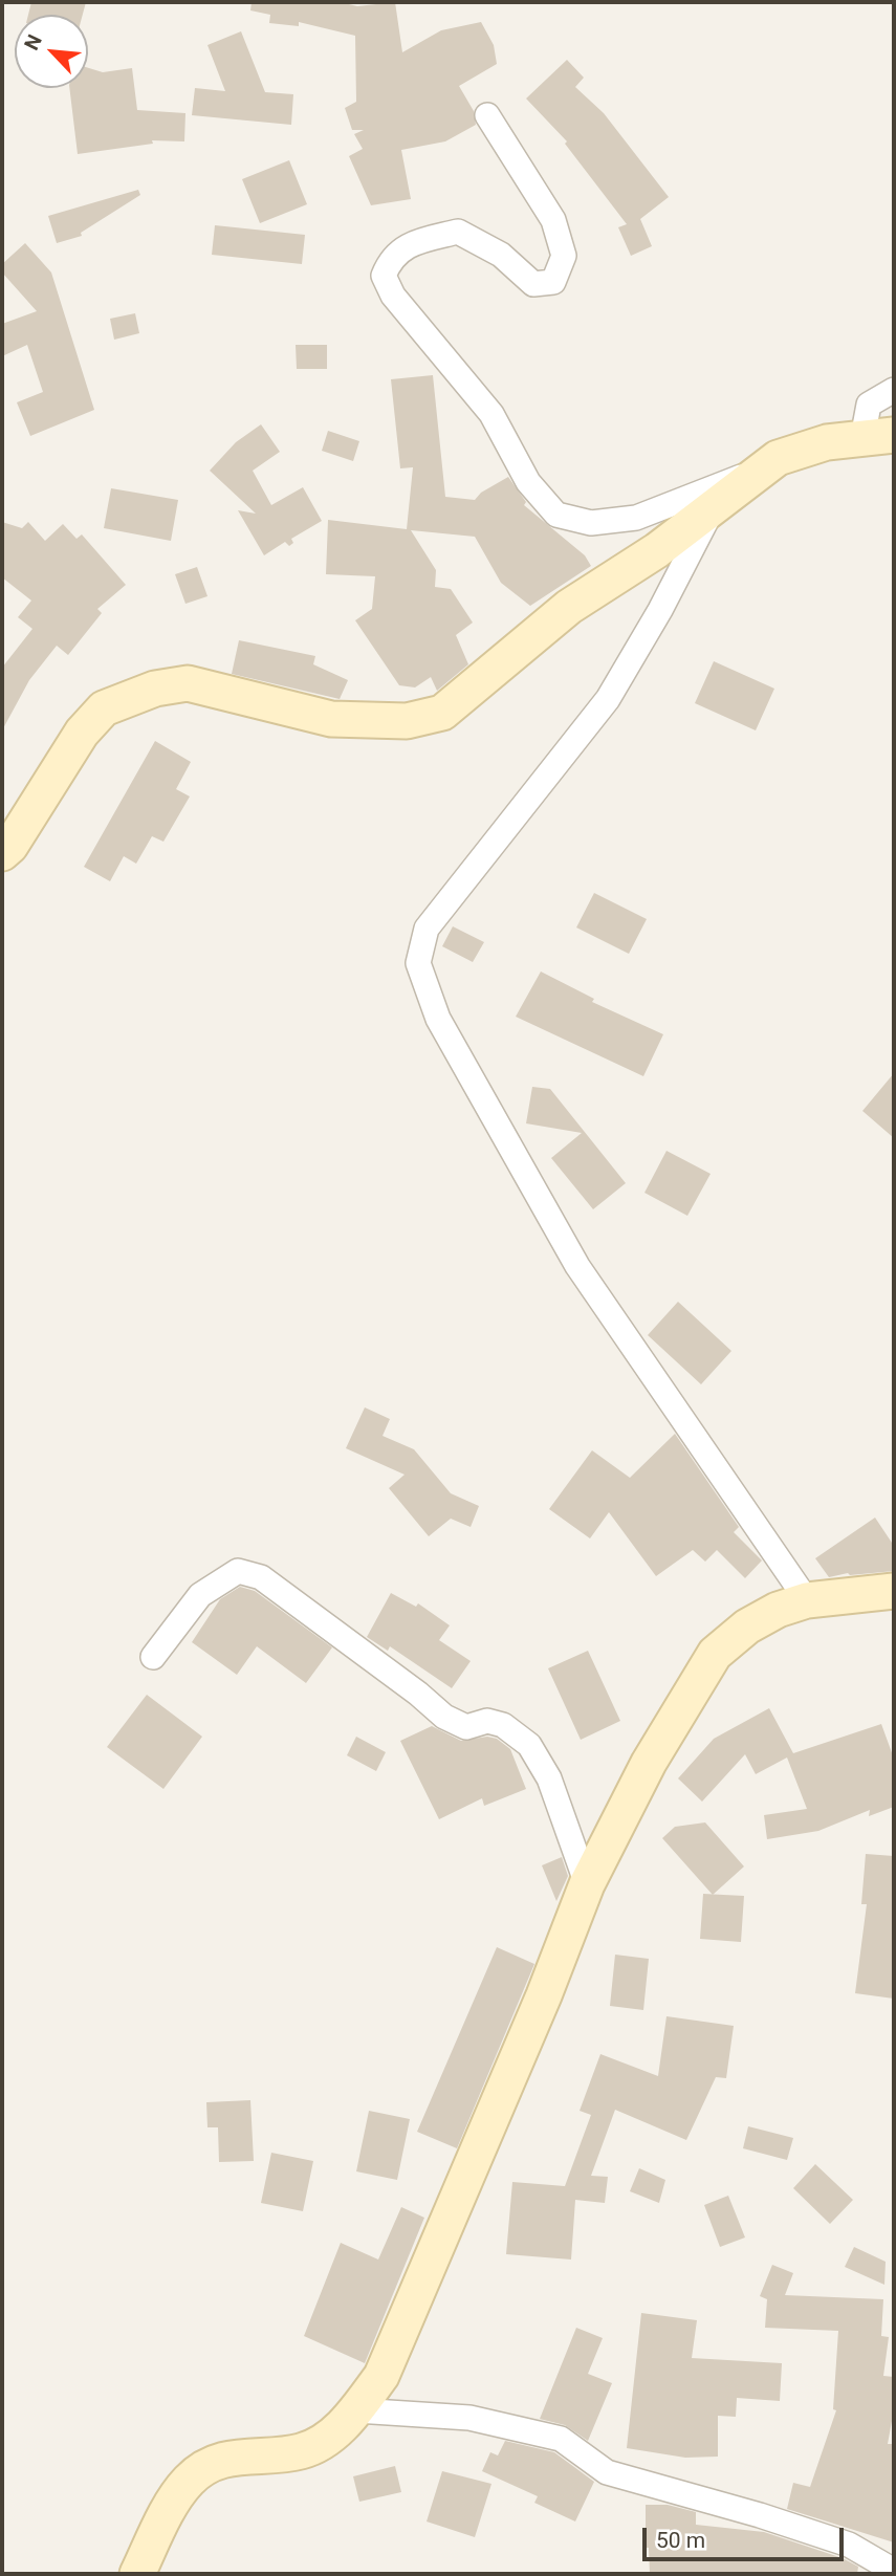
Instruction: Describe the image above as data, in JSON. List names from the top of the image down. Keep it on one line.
{"scale_bar":"50 m","north":"top left"}
